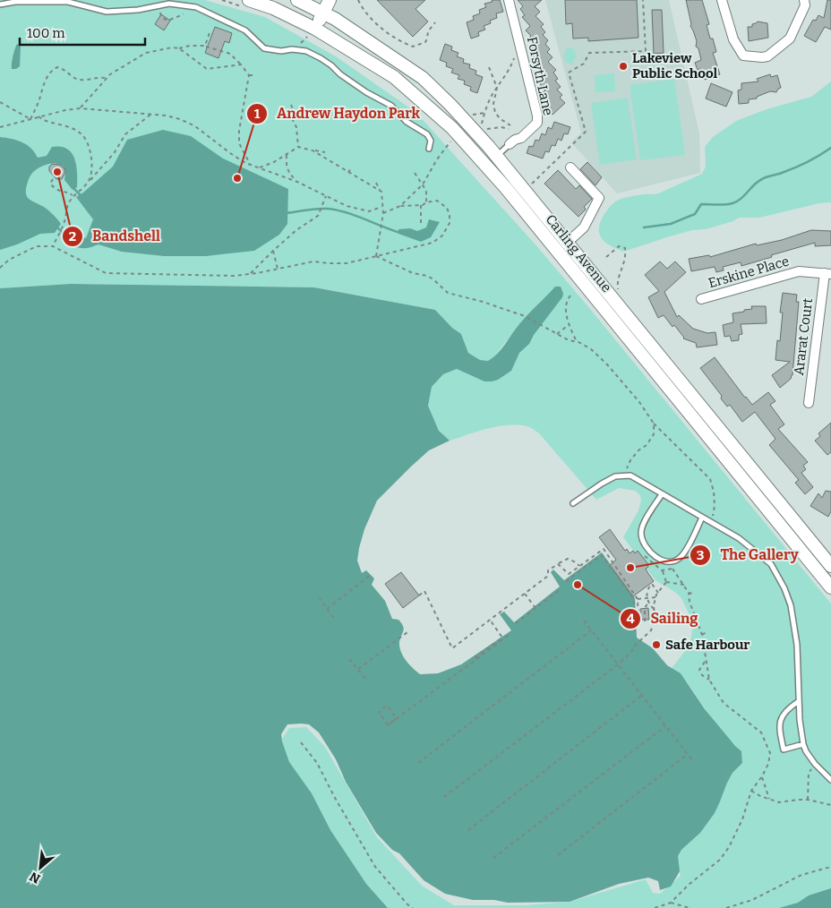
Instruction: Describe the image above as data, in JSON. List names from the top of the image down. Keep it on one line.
{"streets":{"main road":["Carling Avenue"],"street":["Forsyth Lane","Erskine Place","Ararat Court"]},"crossings":[["Erskine Place","Ararat Court"]],"places":["Lakeview Public School","Bandshell","Andrew Haydon Park","The Gallery","Sailing","Safe Harbour"],"scale_bar":"100 m","north":"bottom left"}
